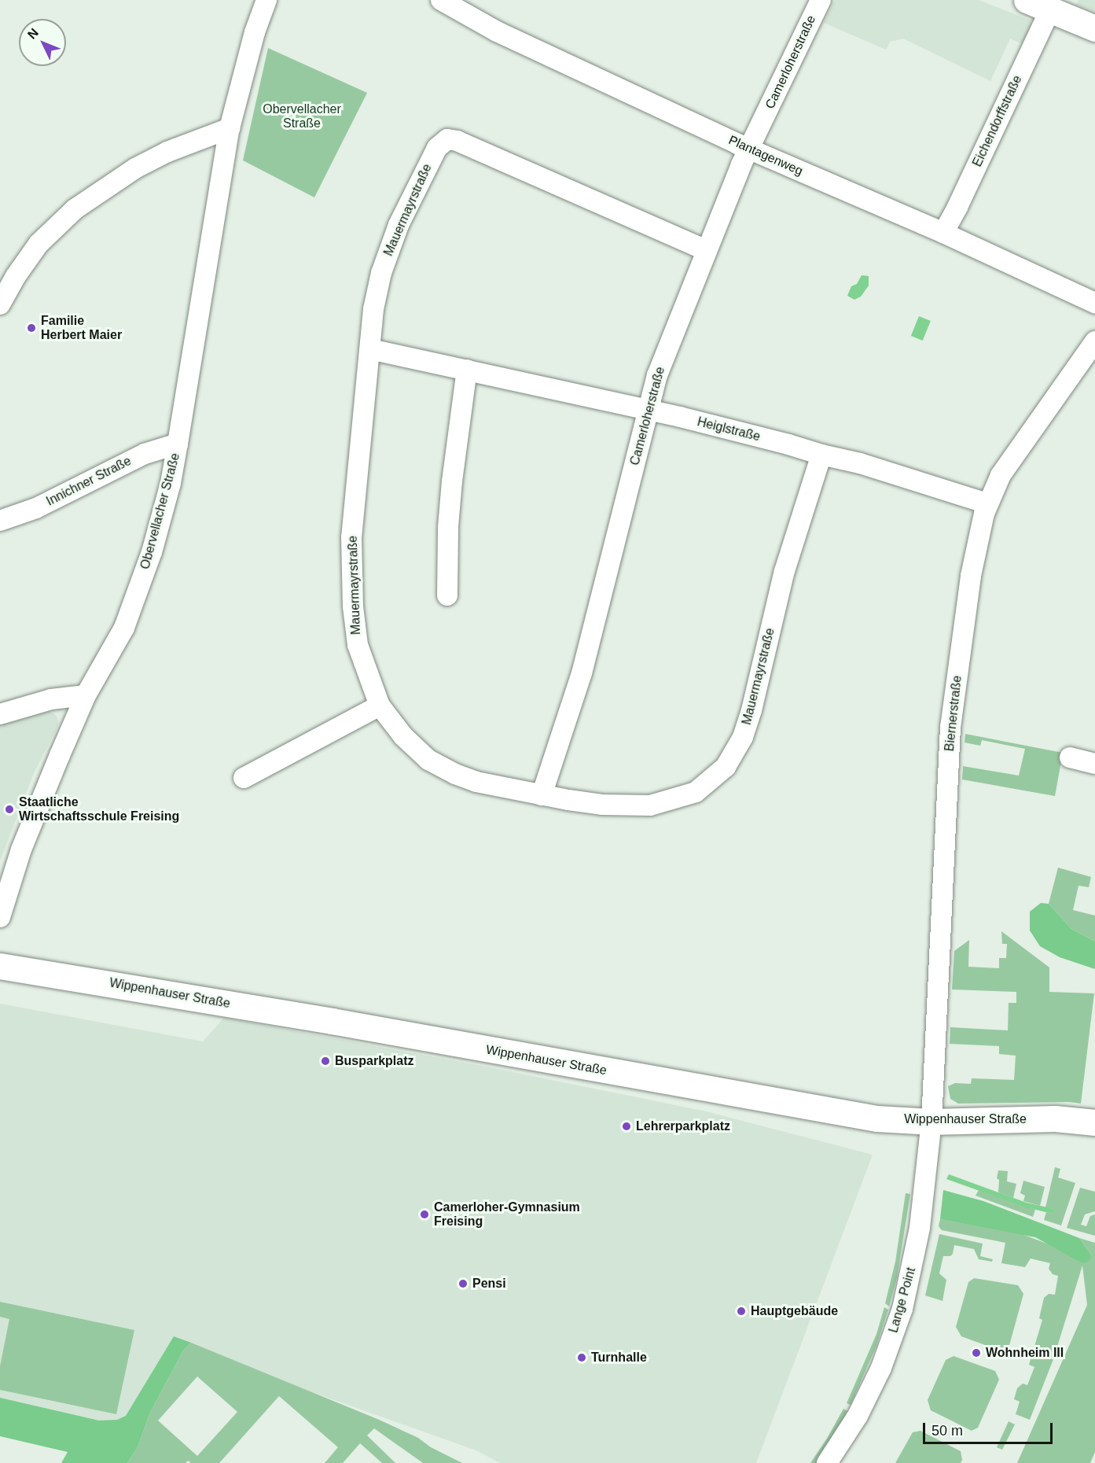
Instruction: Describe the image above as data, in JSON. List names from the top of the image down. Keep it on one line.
{"streets":{"street":["Camerloherstraße","Eichendorffstraße","Plantagenweg","Mauermayrstraße","Heiglstraße","Innichner Straße","Obervellacher Straße","Biernerstraße","Wippenhauser Straße","Lange Point"]},"crossings":[["Camerloherstraße","Plantagenweg"],["Camerloherstraße","Mauermayrstraße"],["Camerloherstraße","Heiglstraße"],["Eichendorffstraße","Plantagenweg"],["Mauermayrstraße","Heiglstraße"],["Heiglstraße","Biernerstraße"],["Innichner Straße","Obervellacher Straße"],["Biernerstraße","Wippenhauser Straße"],["Biernerstraße","Lange Point"],["Wippenhauser Straße","Lange Point"]],"parks":["Obervellacher Straße"],"places":["Familie Herbert Maier","Staatliche Wirtschaftsschule Freising","Busparkplatz","Lehrerparkplatz","Camerloher-Gymnasium Freising","Pensi","Hauptgebäude","Wohnheim III","Turnhalle"],"scale_bar":"50 m","north":"top left"}
